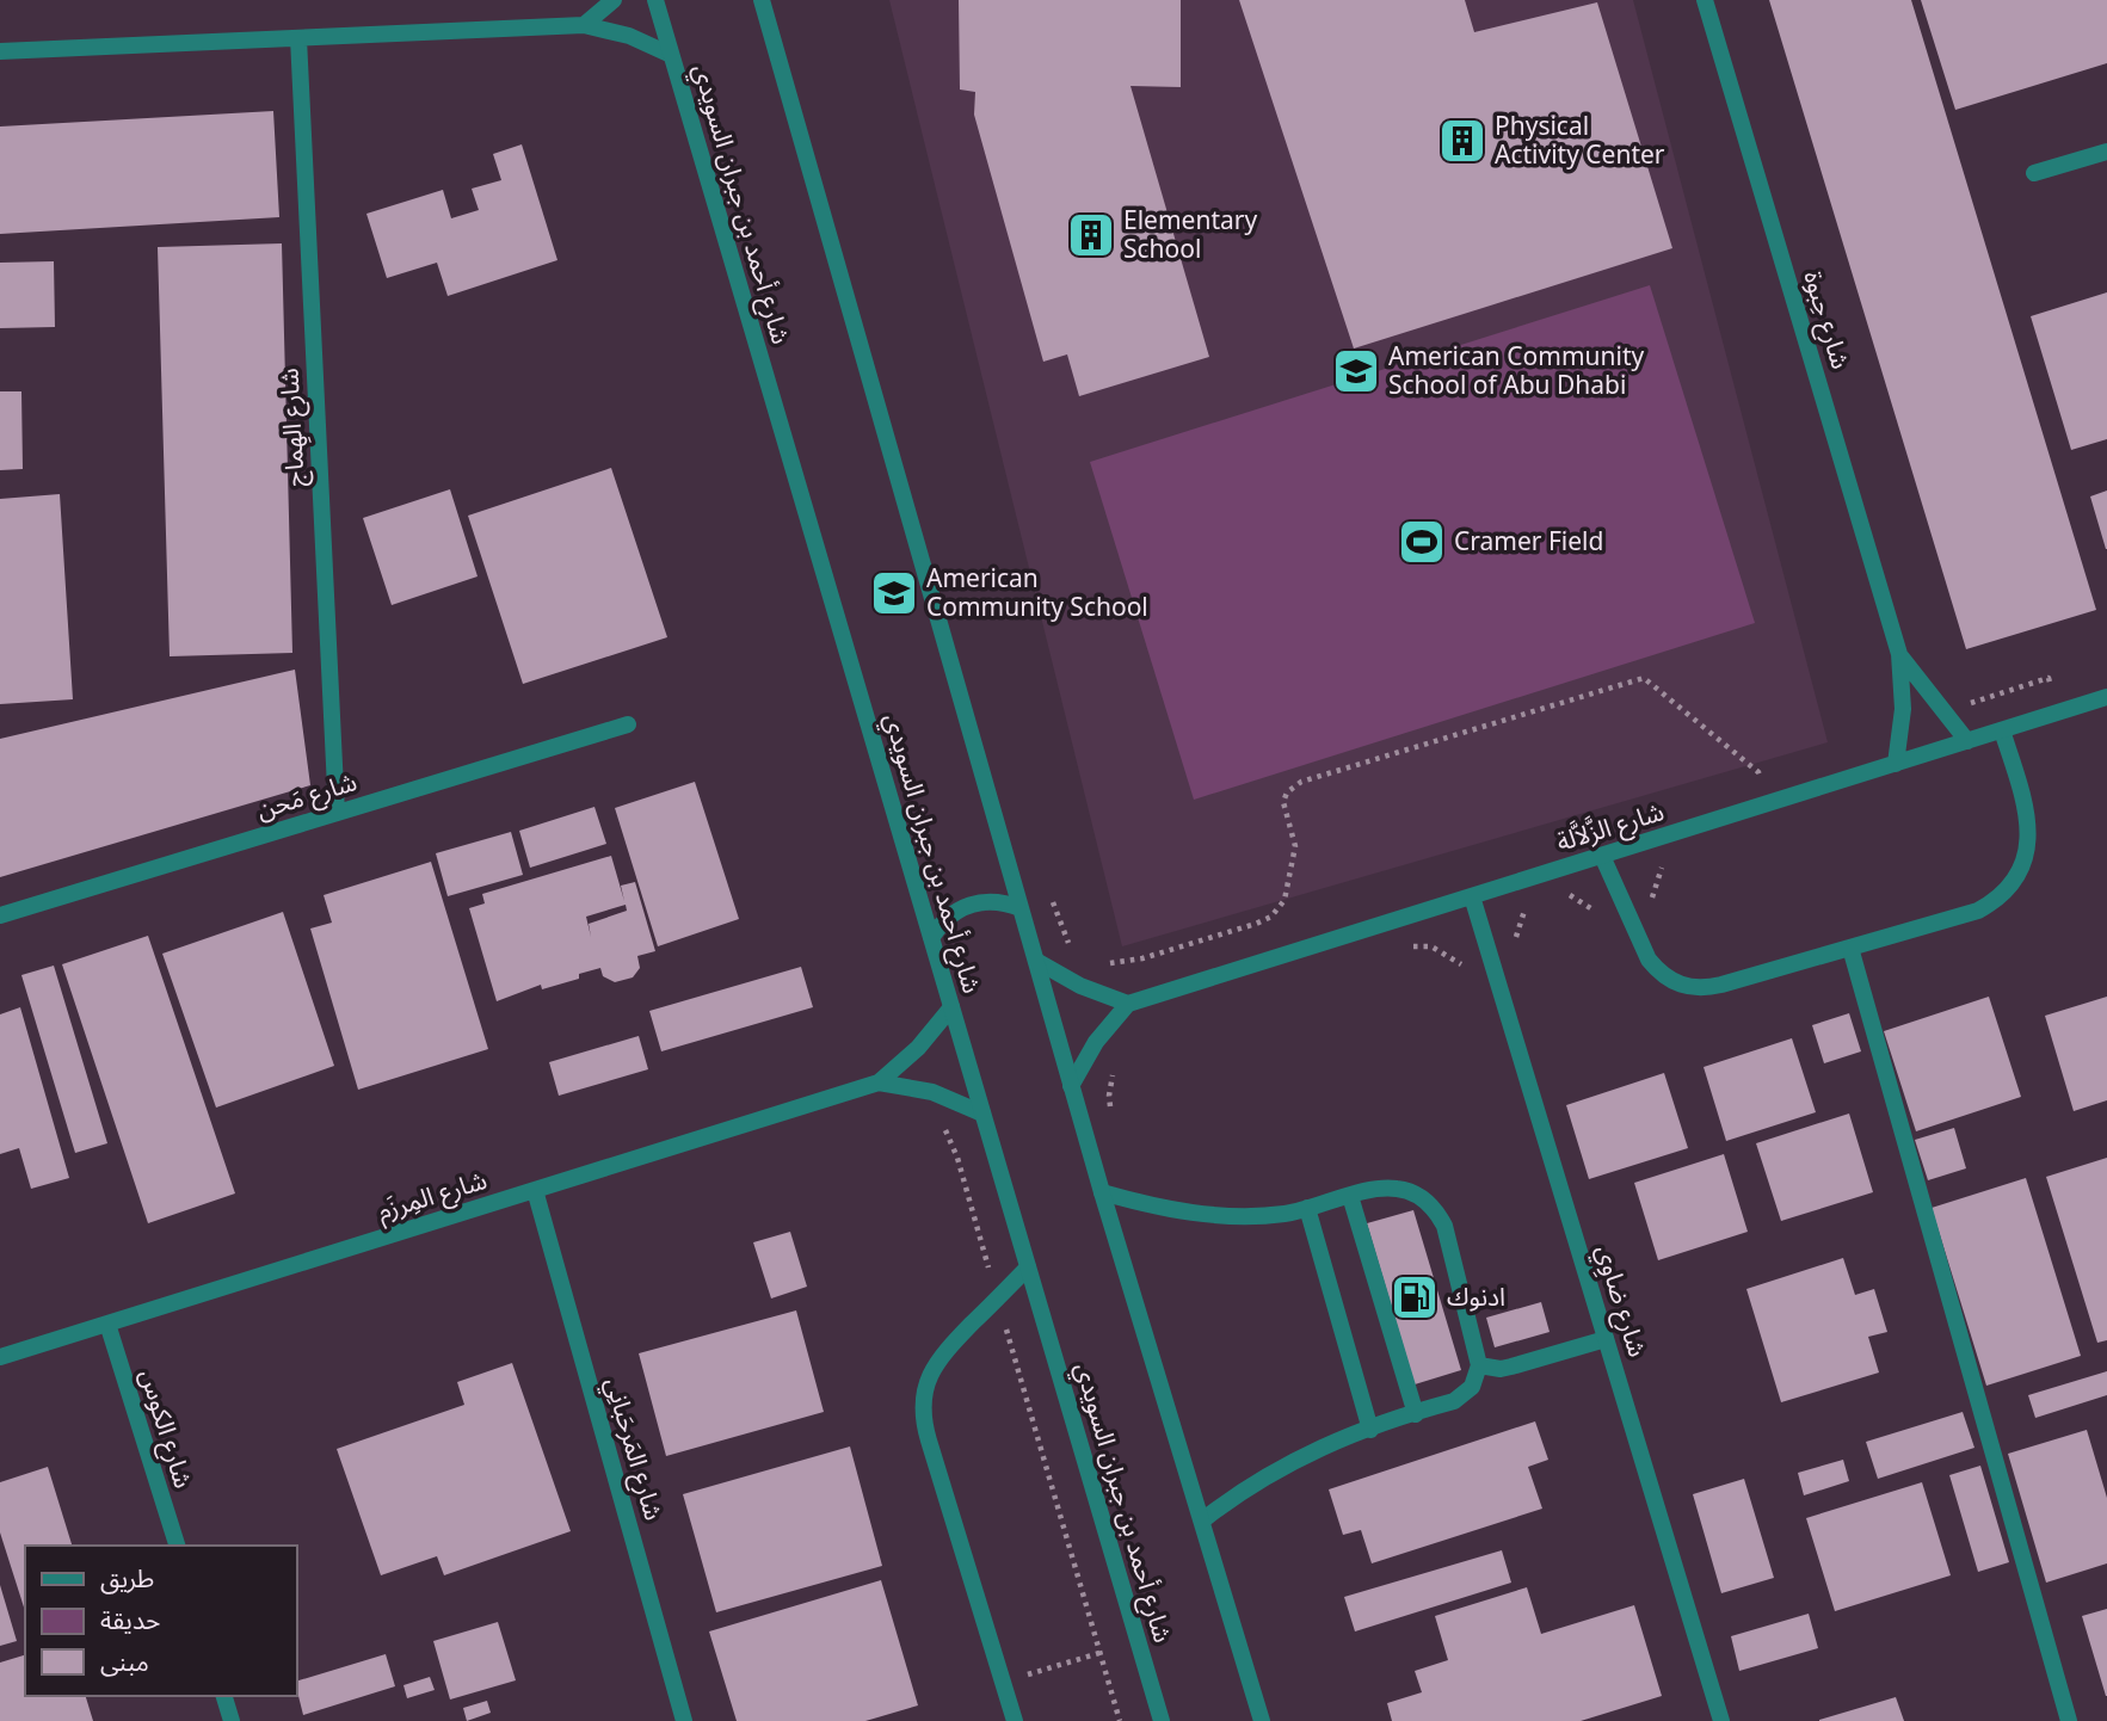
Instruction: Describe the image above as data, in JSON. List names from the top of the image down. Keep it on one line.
{"streets":{"street":["شارع أحمد بن جبران السويدي","شارع حِبوة","شارع الهِماج","شارع مَحن","شارع الزَّلاَّلة","شارع المِرزَم","شارع ضاوِي","شارع الكوس","شارع المَرحَبانِي"]},"crossings":[["شارع أحمد بن جبران السويدي","شارع المِرزَم"],["شارع حِبوة","شارع الزَّلاَّلة"],["شارع الهِماج","شارع مَحن"],["شارع الزَّلاَّلة","شارع ضاوِي"],["شارع المِرزَم","شارع الكوس"],["شارع المِرزَم","شارع المَرحَبانِي"]],"places":{"building":["Physical Activity Center","Elementary School"],"school or university":["American Community School of Abu Dhabi","American Community School"],"sports":["Cramer Field"],"fuel station":["ادنوك"]},"legend":["طريق","حديقة","مبنى"]}
